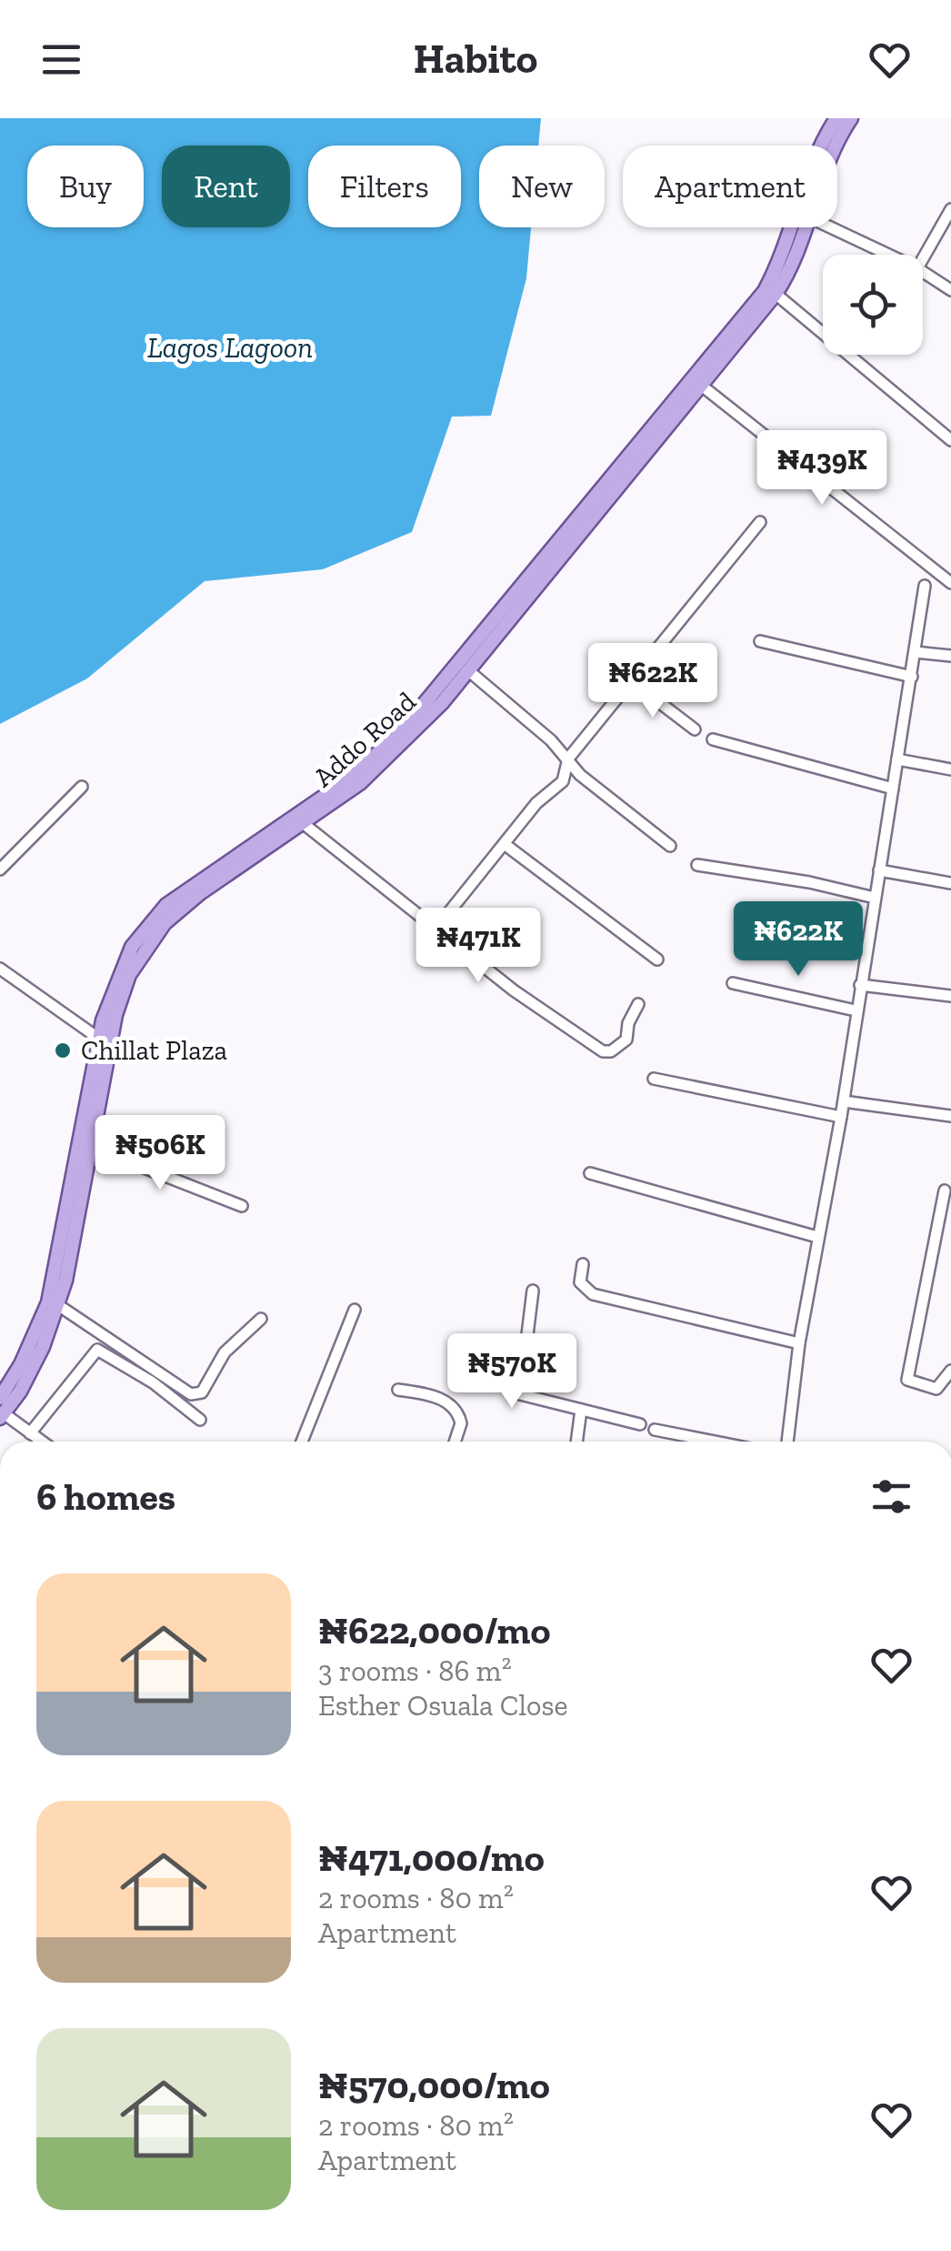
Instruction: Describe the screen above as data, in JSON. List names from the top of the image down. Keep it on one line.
{"streets":{"main road":["Addo Road"]},"water":["Lagos Lagoon"],"places":["Chillat Plaza"],"page":{"header":"Habito","chip":["Buy","Rent","Filters","New","Apartment"],"price":["₦439K","₦622K","₦622K","₦471K","₦506K","₦570K"],"heading":"6 homes","list":[{"name":"₦622,000/mo","note":"3 rooms · 86 m² · Esther Osuala Close"},{"name":"₦471,000/mo","note":"2 rooms · 80 m² · Apartment"},{"name":"₦570,000/mo","note":"2 rooms · 80 m² · Apartment"}]}}
